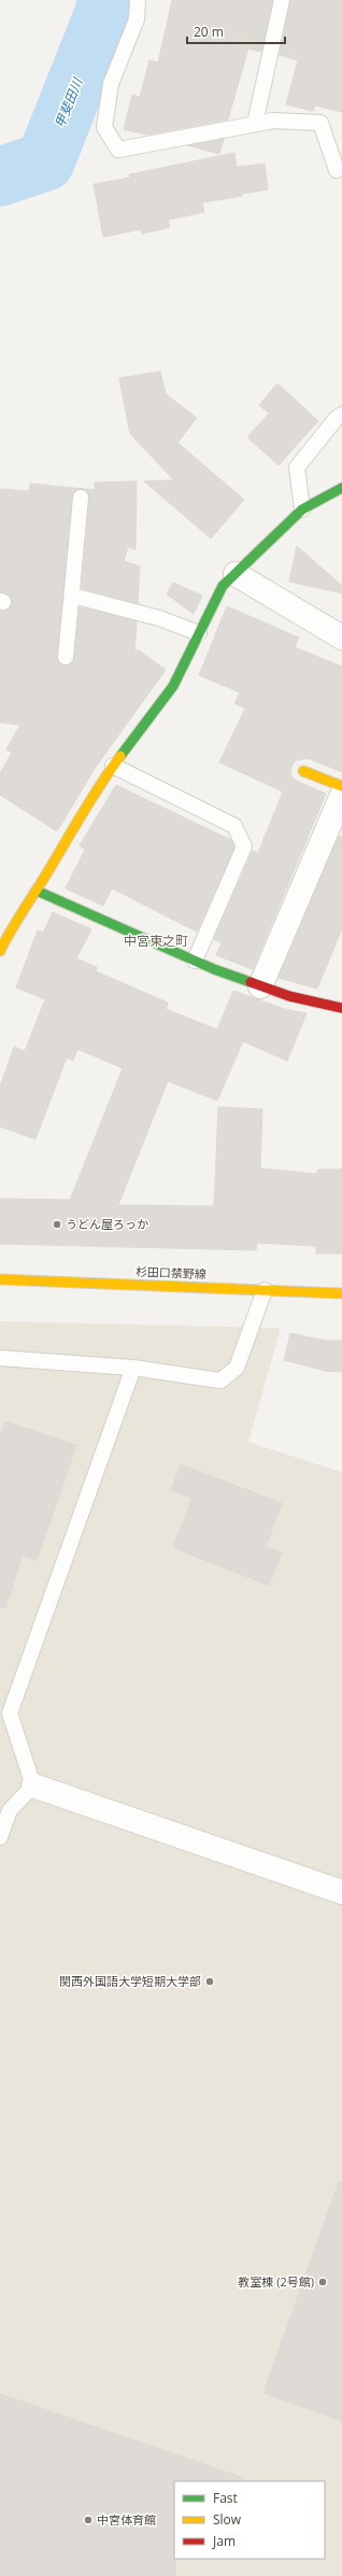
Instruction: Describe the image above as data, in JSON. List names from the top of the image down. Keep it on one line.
{"streets":{"street":["杉田口禁野線"]},"districts":["中宮東之町"],"water":["甲斐田川"],"places":["うどん屋ろっか","関西外国語大学短期大学部","教室棟 (2号館)","中宮体育館"],"legend":["Fast","Slow","Jam"],"scale_bar":"20 m"}
